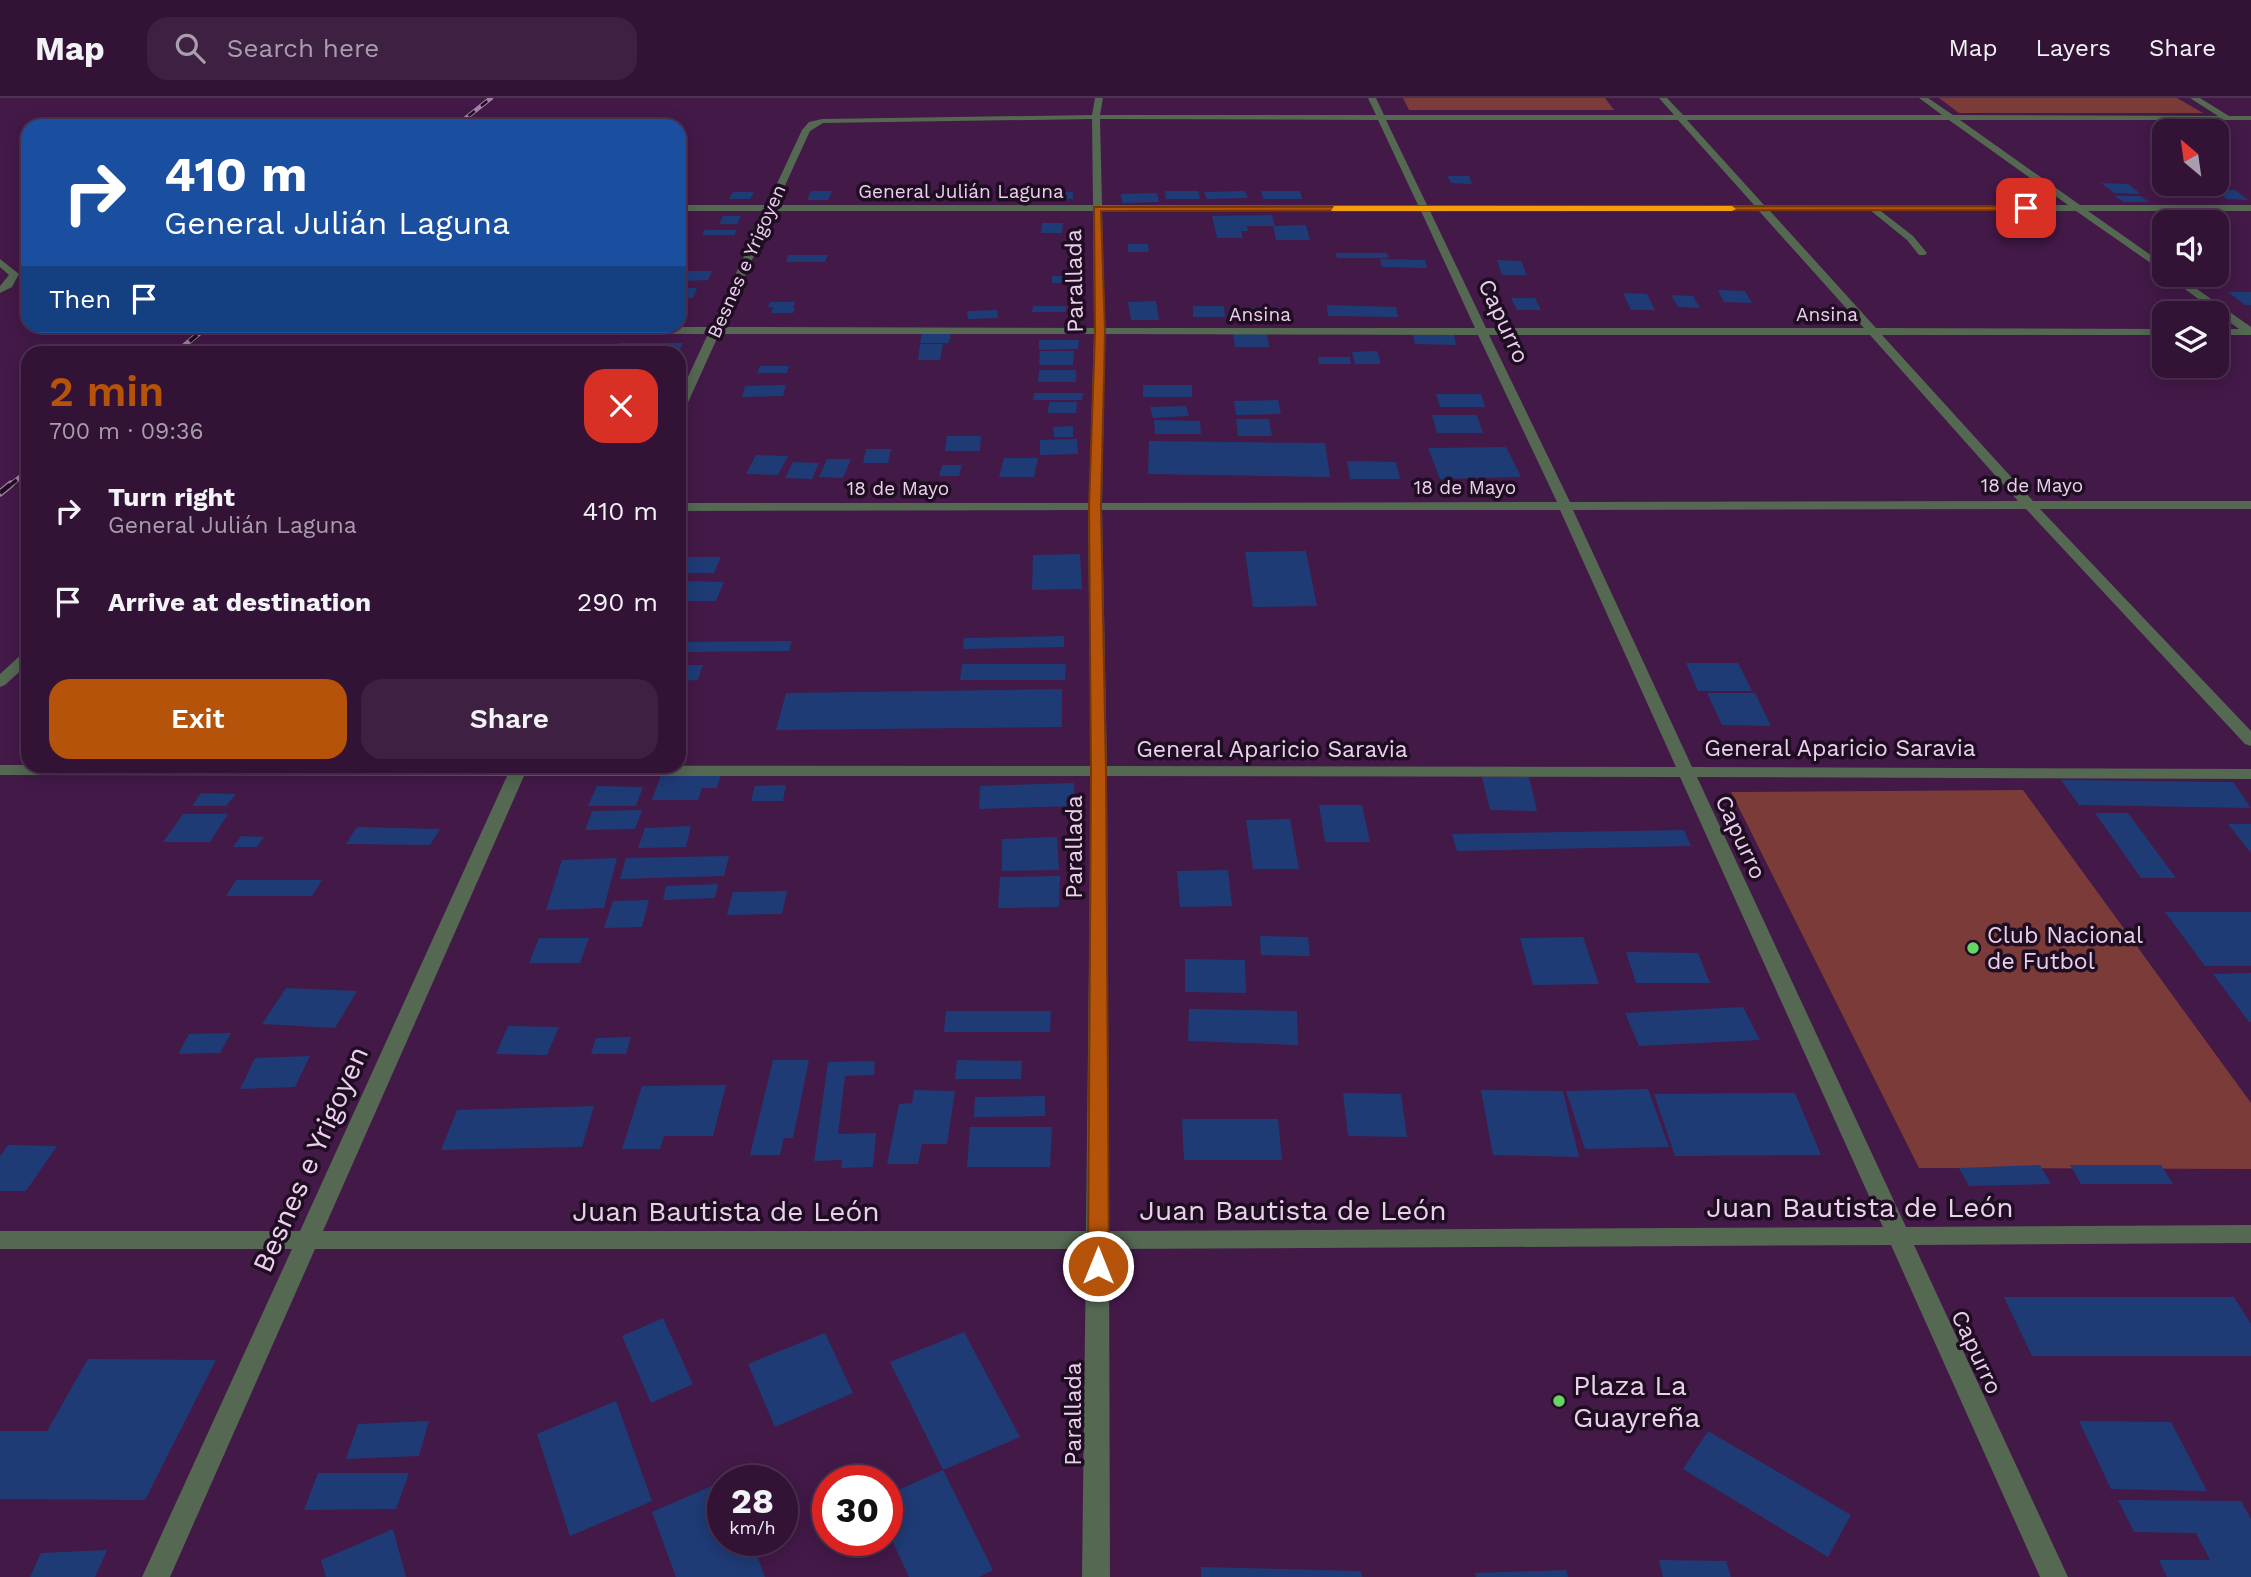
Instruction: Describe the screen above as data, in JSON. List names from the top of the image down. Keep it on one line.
{"streets":{"street":["General Julián Laguna","Besnes e Yrigoyen","Parallada","Ansina","Capurro","18 de Mayo","General Aparicio Saravia","Juan Bautista de León"]},"crossings":[["General Julián Laguna","Besnes e Yrigoyen"],["General Julián Laguna","Parallada"],["General Julián Laguna","Capurro"],["Besnes e Yrigoyen","Parallada"],["Besnes e Yrigoyen","Ansina"],["Besnes e Yrigoyen","Juan Bautista de León"],["Parallada","Ansina"],["Parallada","18 de Mayo"],["Parallada","General Aparicio Saravia"],["Parallada","Juan Bautista de León"],["Ansina","Capurro"],["Capurro","18 de Mayo"],["Capurro","General Aparicio Saravia"],["Capurro","Juan Bautista de León"]],"places":["Club Nacional de Futbol","Plaza La Guayreña"],"north":"top left","page":{"header":"Map","search":"Search here","nav":["Map","Layers","Share"],"turn":["410 m","General Julián Laguna"],"then":"Then","heading":["2 min","700 m · 09:36"],"list":[{"name":"Turn right","note":"General Julián Laguna","value":"410 m"},{"name":"Arrive at destination","value":"290 m"}],"buttons":["Exit","Share"],"speed":"28 km/h","limit":"30"}}
